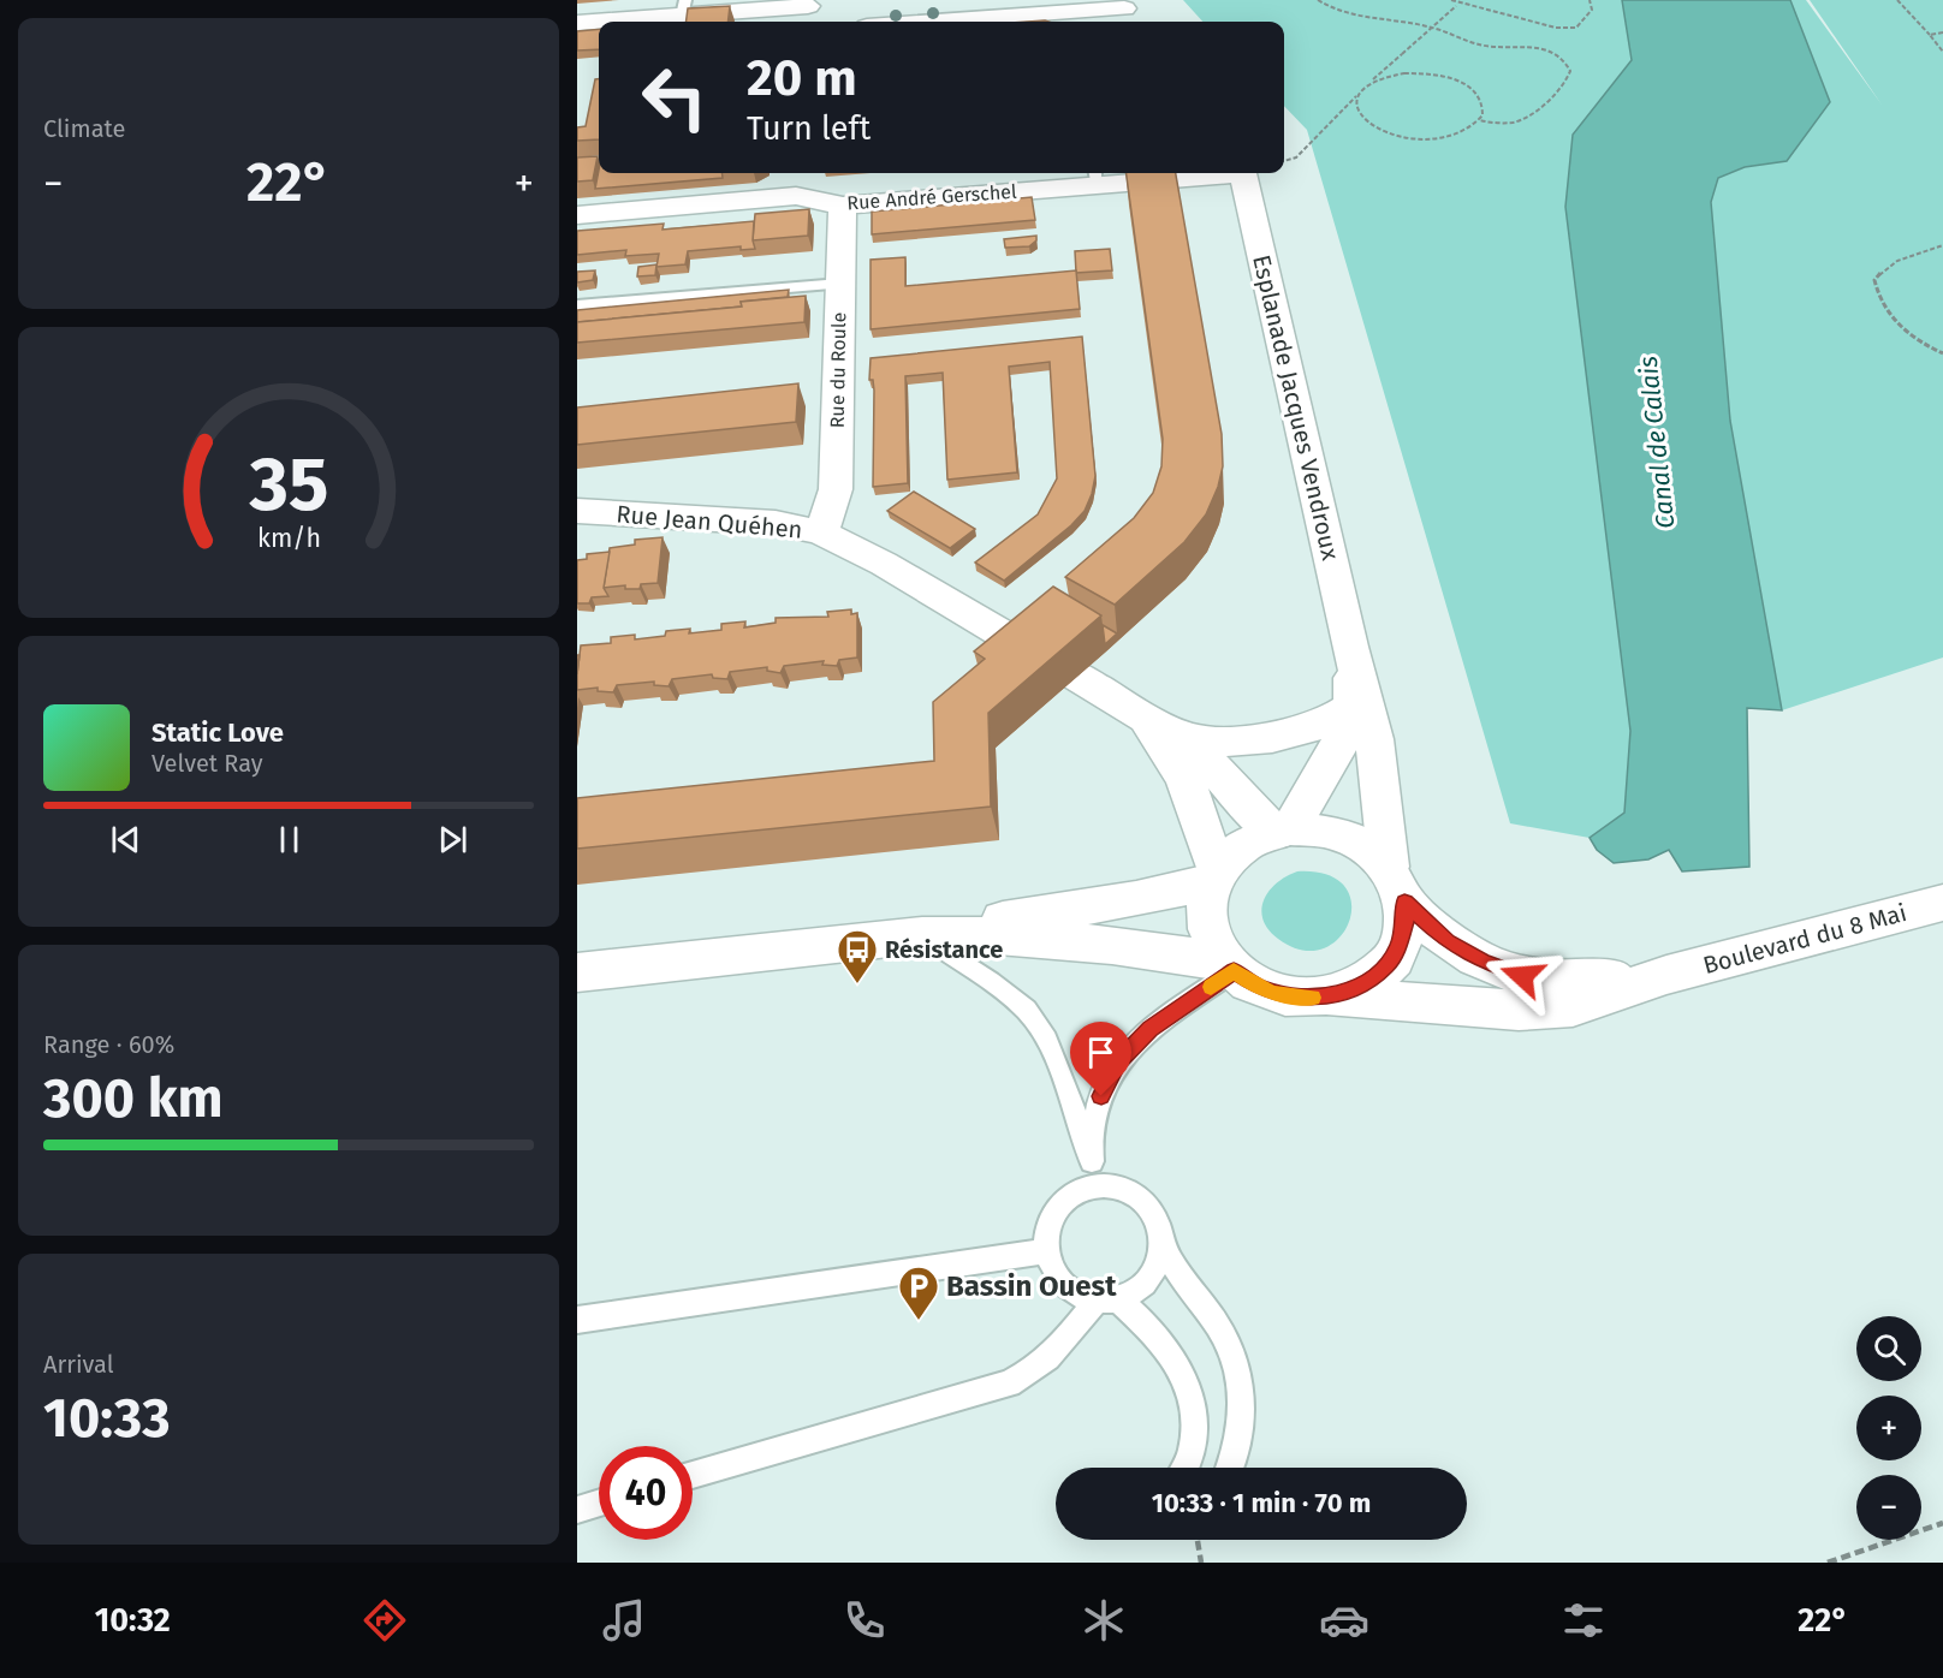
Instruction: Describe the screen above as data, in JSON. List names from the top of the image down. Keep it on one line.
{"streets":{"street":["Rue André Gerschel","Rue du Roule","Esplanade Jacques Vendroux","Rue Jean Quéhen","Boulevard du 8 Mai"]},"crossings":[["Rue André Gerschel","Rue du Roule"],["Rue du Roule","Rue Jean Quéhen"],["Esplanade Jacques Vendroux","Boulevard du 8 Mai"]],"water":["Canal de Calais"],"places":{"bus stop":["Résistance"],"parking":["Bassin Ouest"]},"page":{"tile":["Climate",["Range · 60%","300 km"],["Arrival","10:33"]],"turn":["20 m","Turn left"],"heat":["−","22°","+"],"song":["Static Love","Velvet Ray"],"map_buttons":["+","−"],"limit":"40","trip":"10:33 · 1 min · 70 m","tabs":["10:32","22°"],"gauge":["35","km/h"]}}
